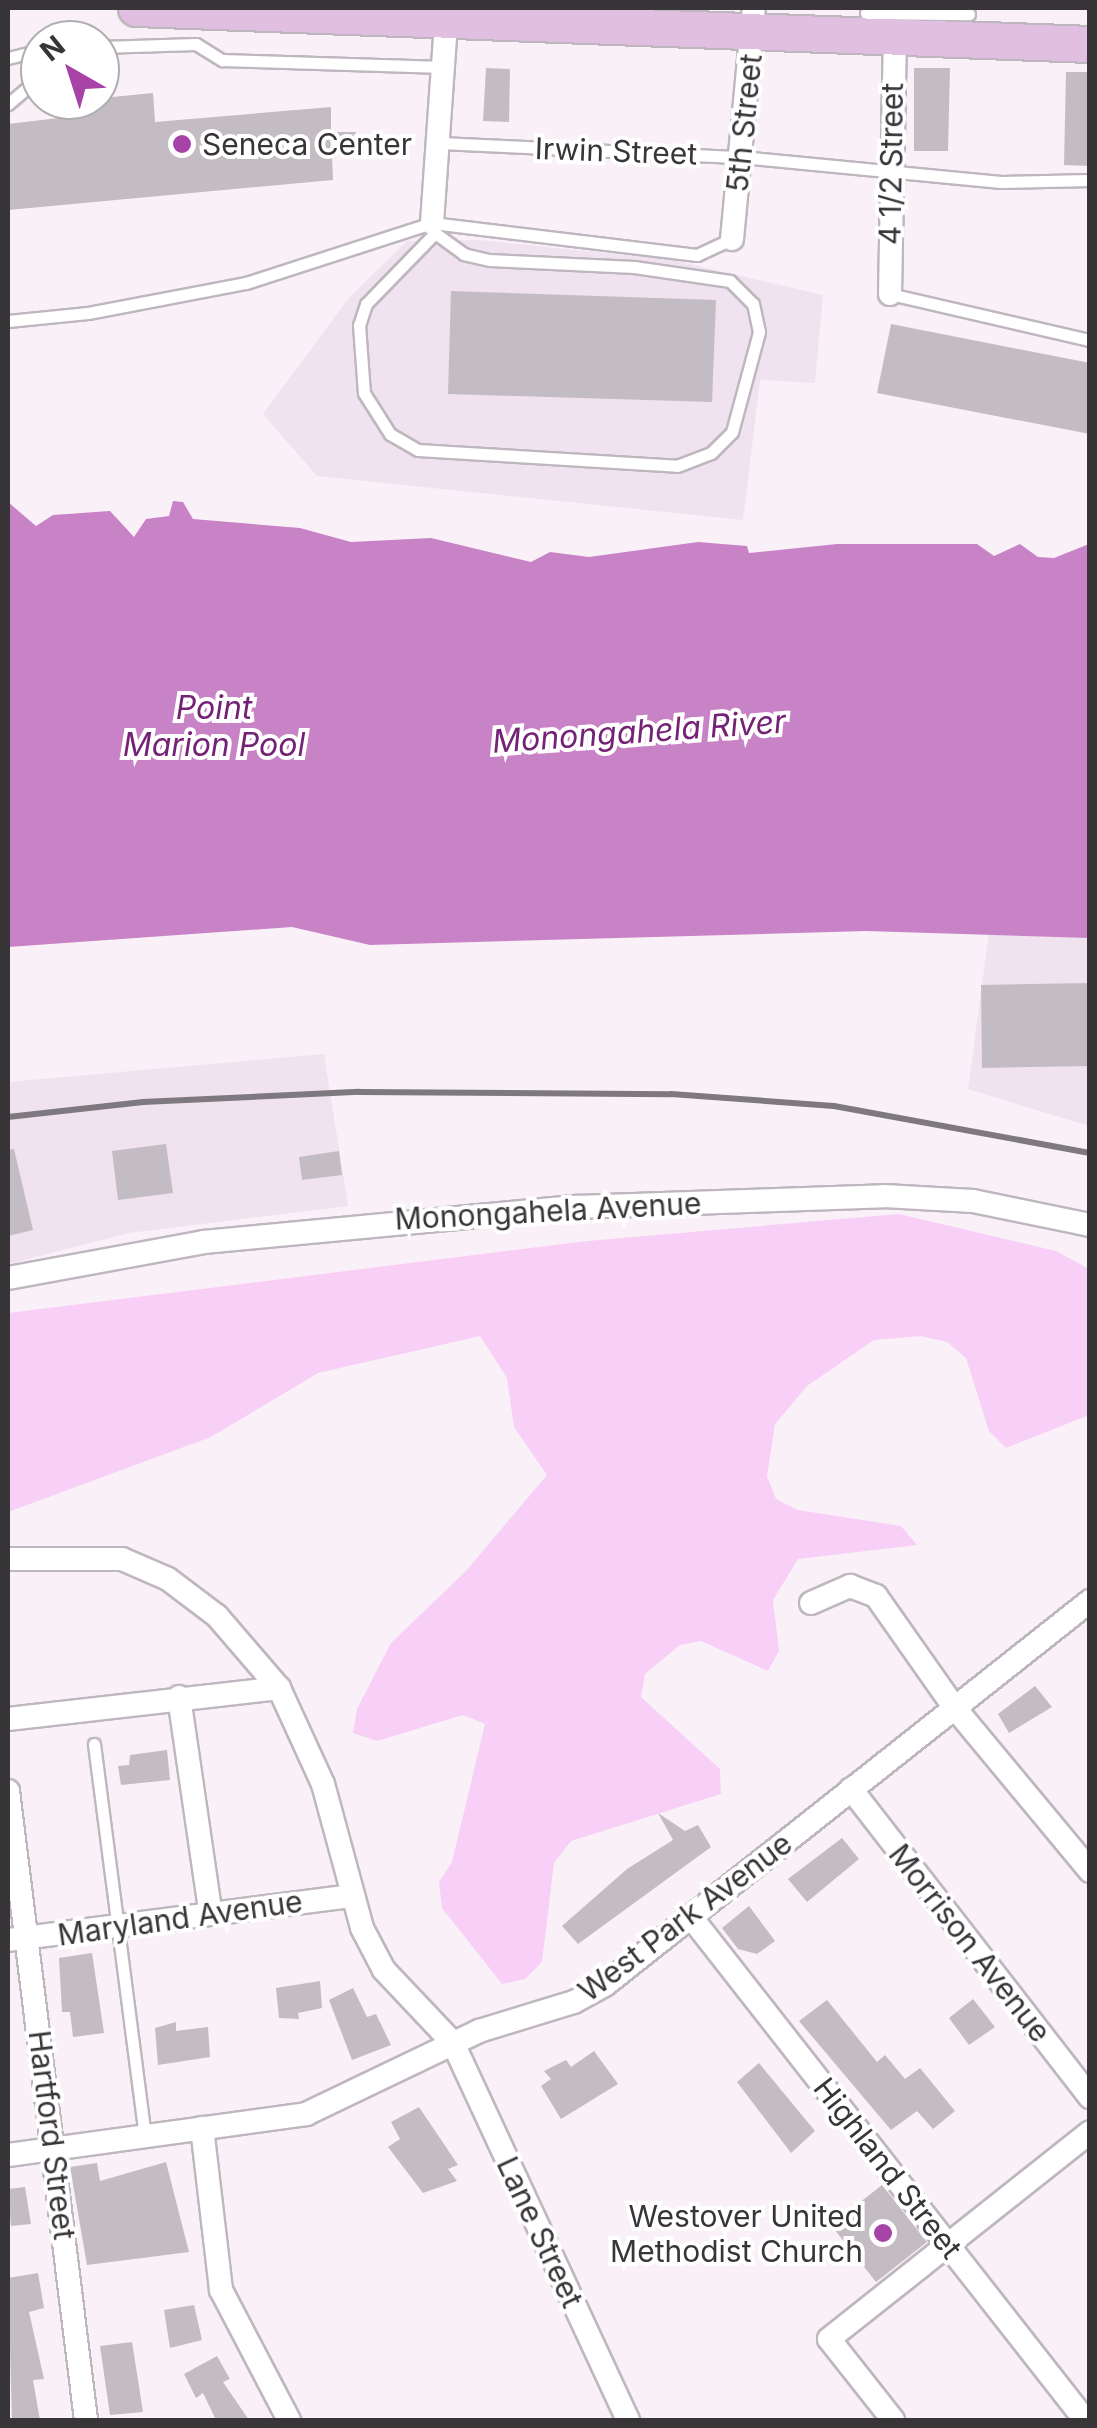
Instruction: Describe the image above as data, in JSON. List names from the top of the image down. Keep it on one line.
{"streets":{"street":["5th Street","4 1/2 Street","Monongahela Avenue","West Park Avenue","Maryland Avenue","Morrison Avenue","Hartford Street","Highland Street","Lane Street"],"lane":["Irwin Street"]},"crossings":[["5th Street","Irwin Street"],["Irwin Street","4 1/2 Street"],["West Park Avenue","Morrison Avenue"],["West Park Avenue","Hartford Street"],["West Park Avenue","Highland Street"],["West Park Avenue","Lane Street"],["Maryland Avenue","Hartford Street"]],"water":["Point Marion Pool","Monongahela River"],"places":["Seneca Center","Westover United Methodist Church"],"north":"top left"}
